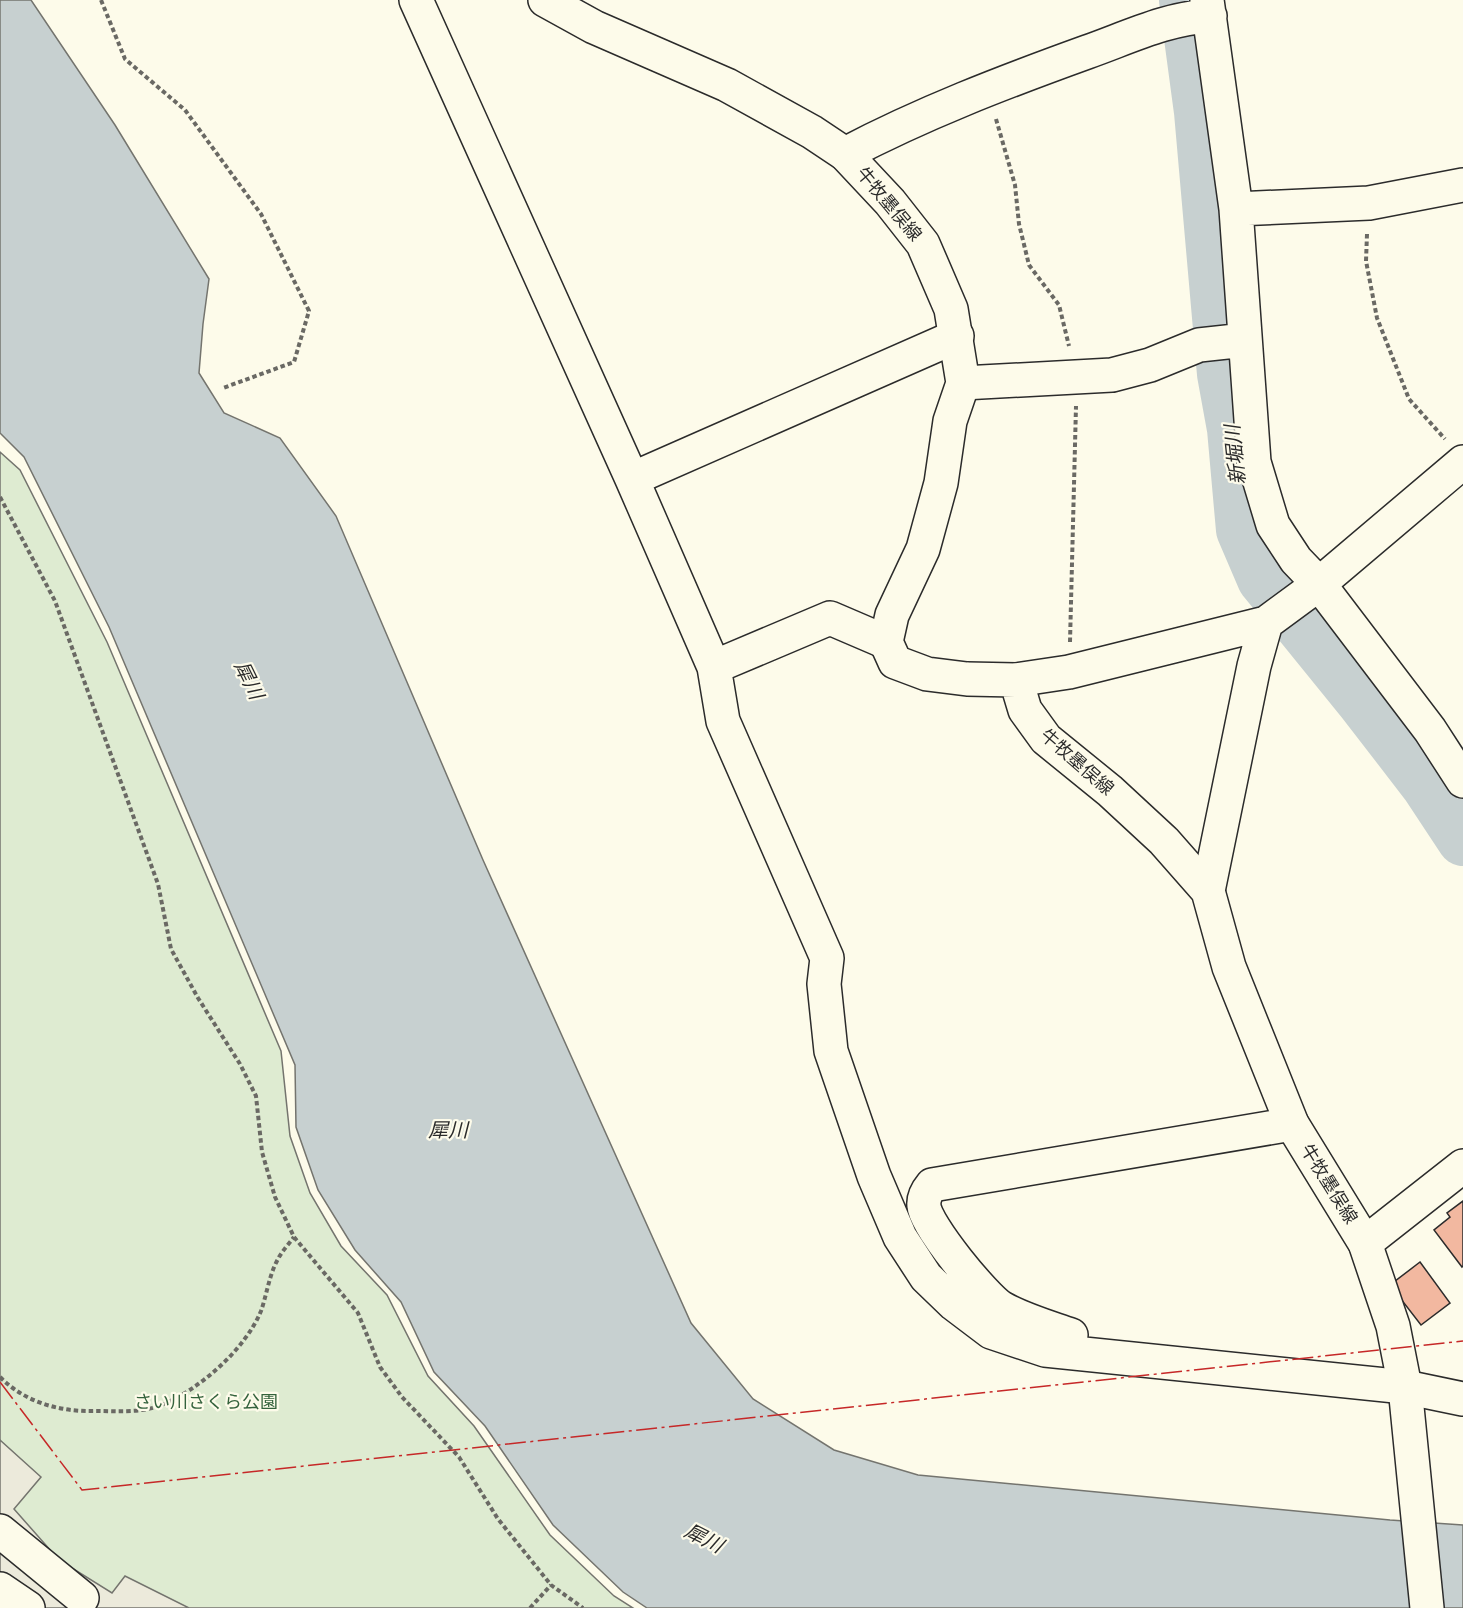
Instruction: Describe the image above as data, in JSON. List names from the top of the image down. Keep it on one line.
{"streets":{"street":["牛牧墨俣線"]},"water":["新堀川","犀川"],"parks":["さい川さくら公園"]}
